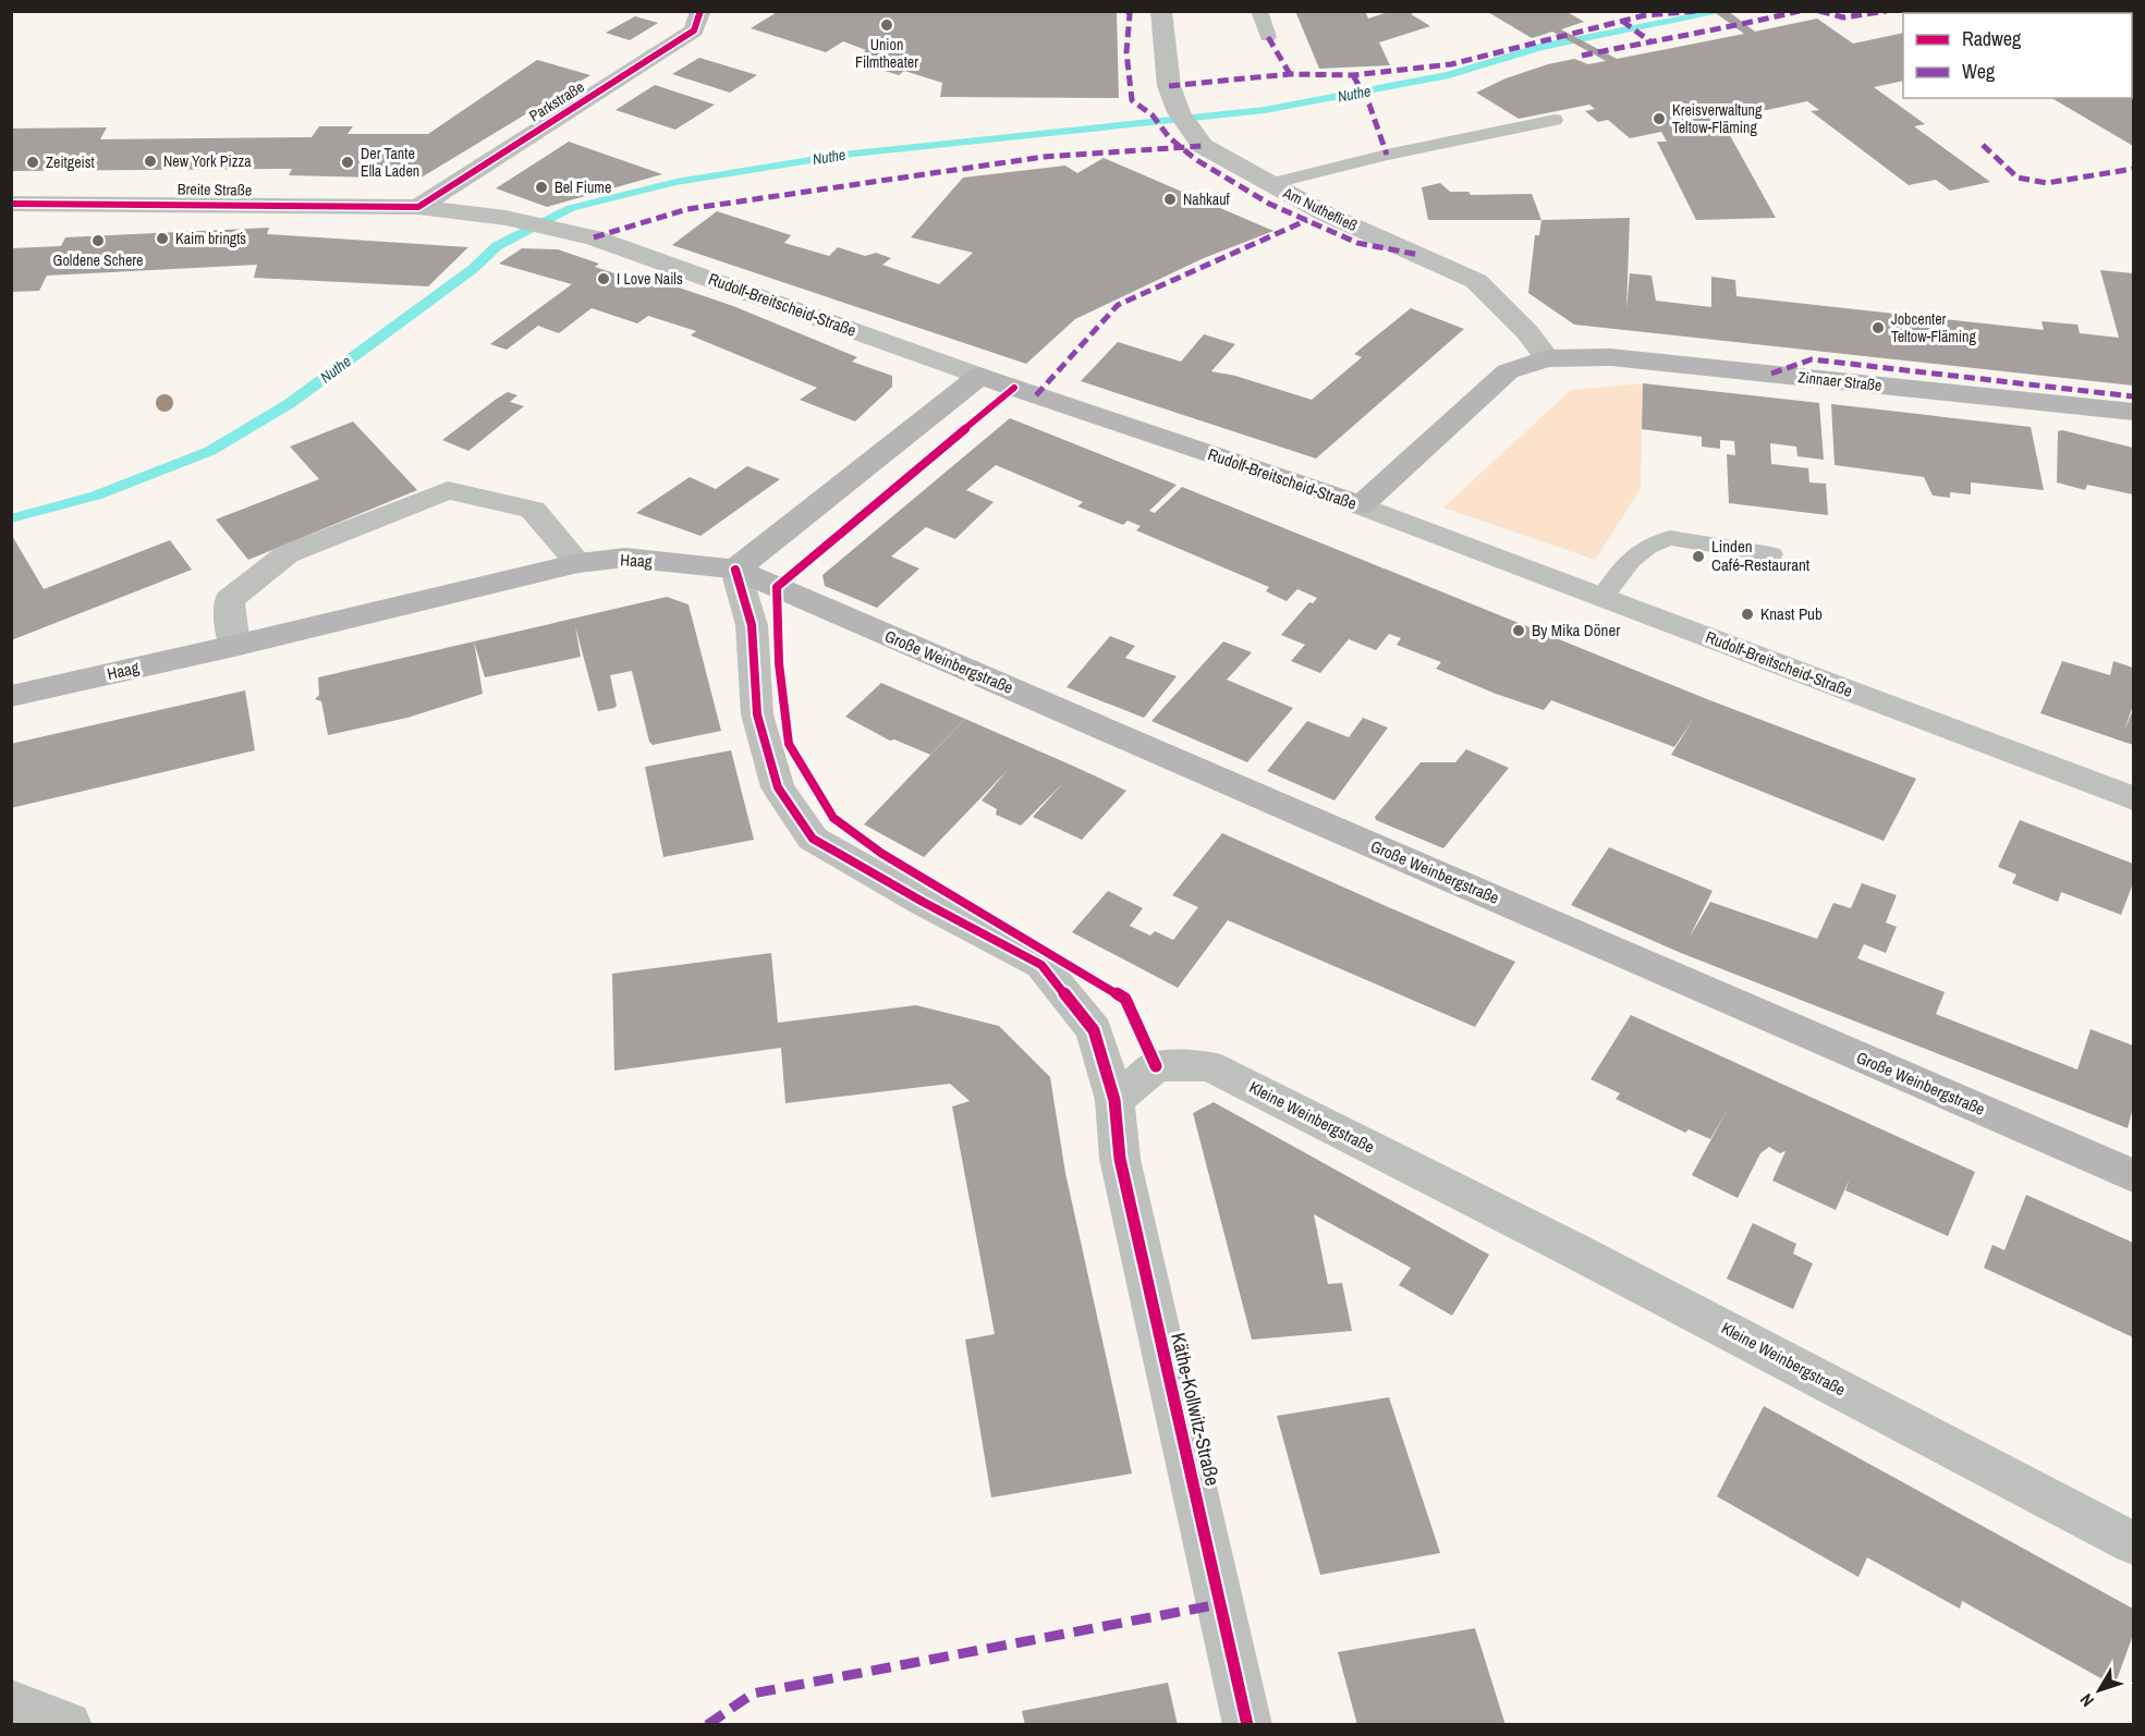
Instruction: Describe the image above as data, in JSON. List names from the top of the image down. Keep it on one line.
{"streets":{"main road":["Rudolf-Breitscheid-Straße","Zinnaer Straße","Haag","Große Weinbergstraße"],"street":["Parkstraße","Breite Straße","Am Nuthefließ","Kleine Weinbergstraße","Käthe-Kollwitz-Straße"]},"crossings":[["Parkstraße","Breite Straße"],["Parkstraße","Rudolf-Breitscheid-Straße"],["Breite Straße","Rudolf-Breitscheid-Straße"],["Am Nuthefließ","Zinnaer Straße"],["Rudolf-Breitscheid-Straße","Zinnaer Straße"],["Haag","Große Weinbergstraße"],["Kleine Weinbergstraße","Käthe-Kollwitz-Straße"]],"water":["Nuthe"],"places":["Union Filmtheater","Kreisverwaltung Teltow-Fläming","New York Pizza","Zeitgeist","Der Tante Ella Laden","Bel Fiume","Nahkauf","Kaim bringt´s","Goldene Schere","I Love Nails","Jobcenter Teltow-Fläming","Linden Café-Restaurant","Knast Pub","By Mika Döner"],"legend":["Radweg","Weg"],"north":"bottom left"}
